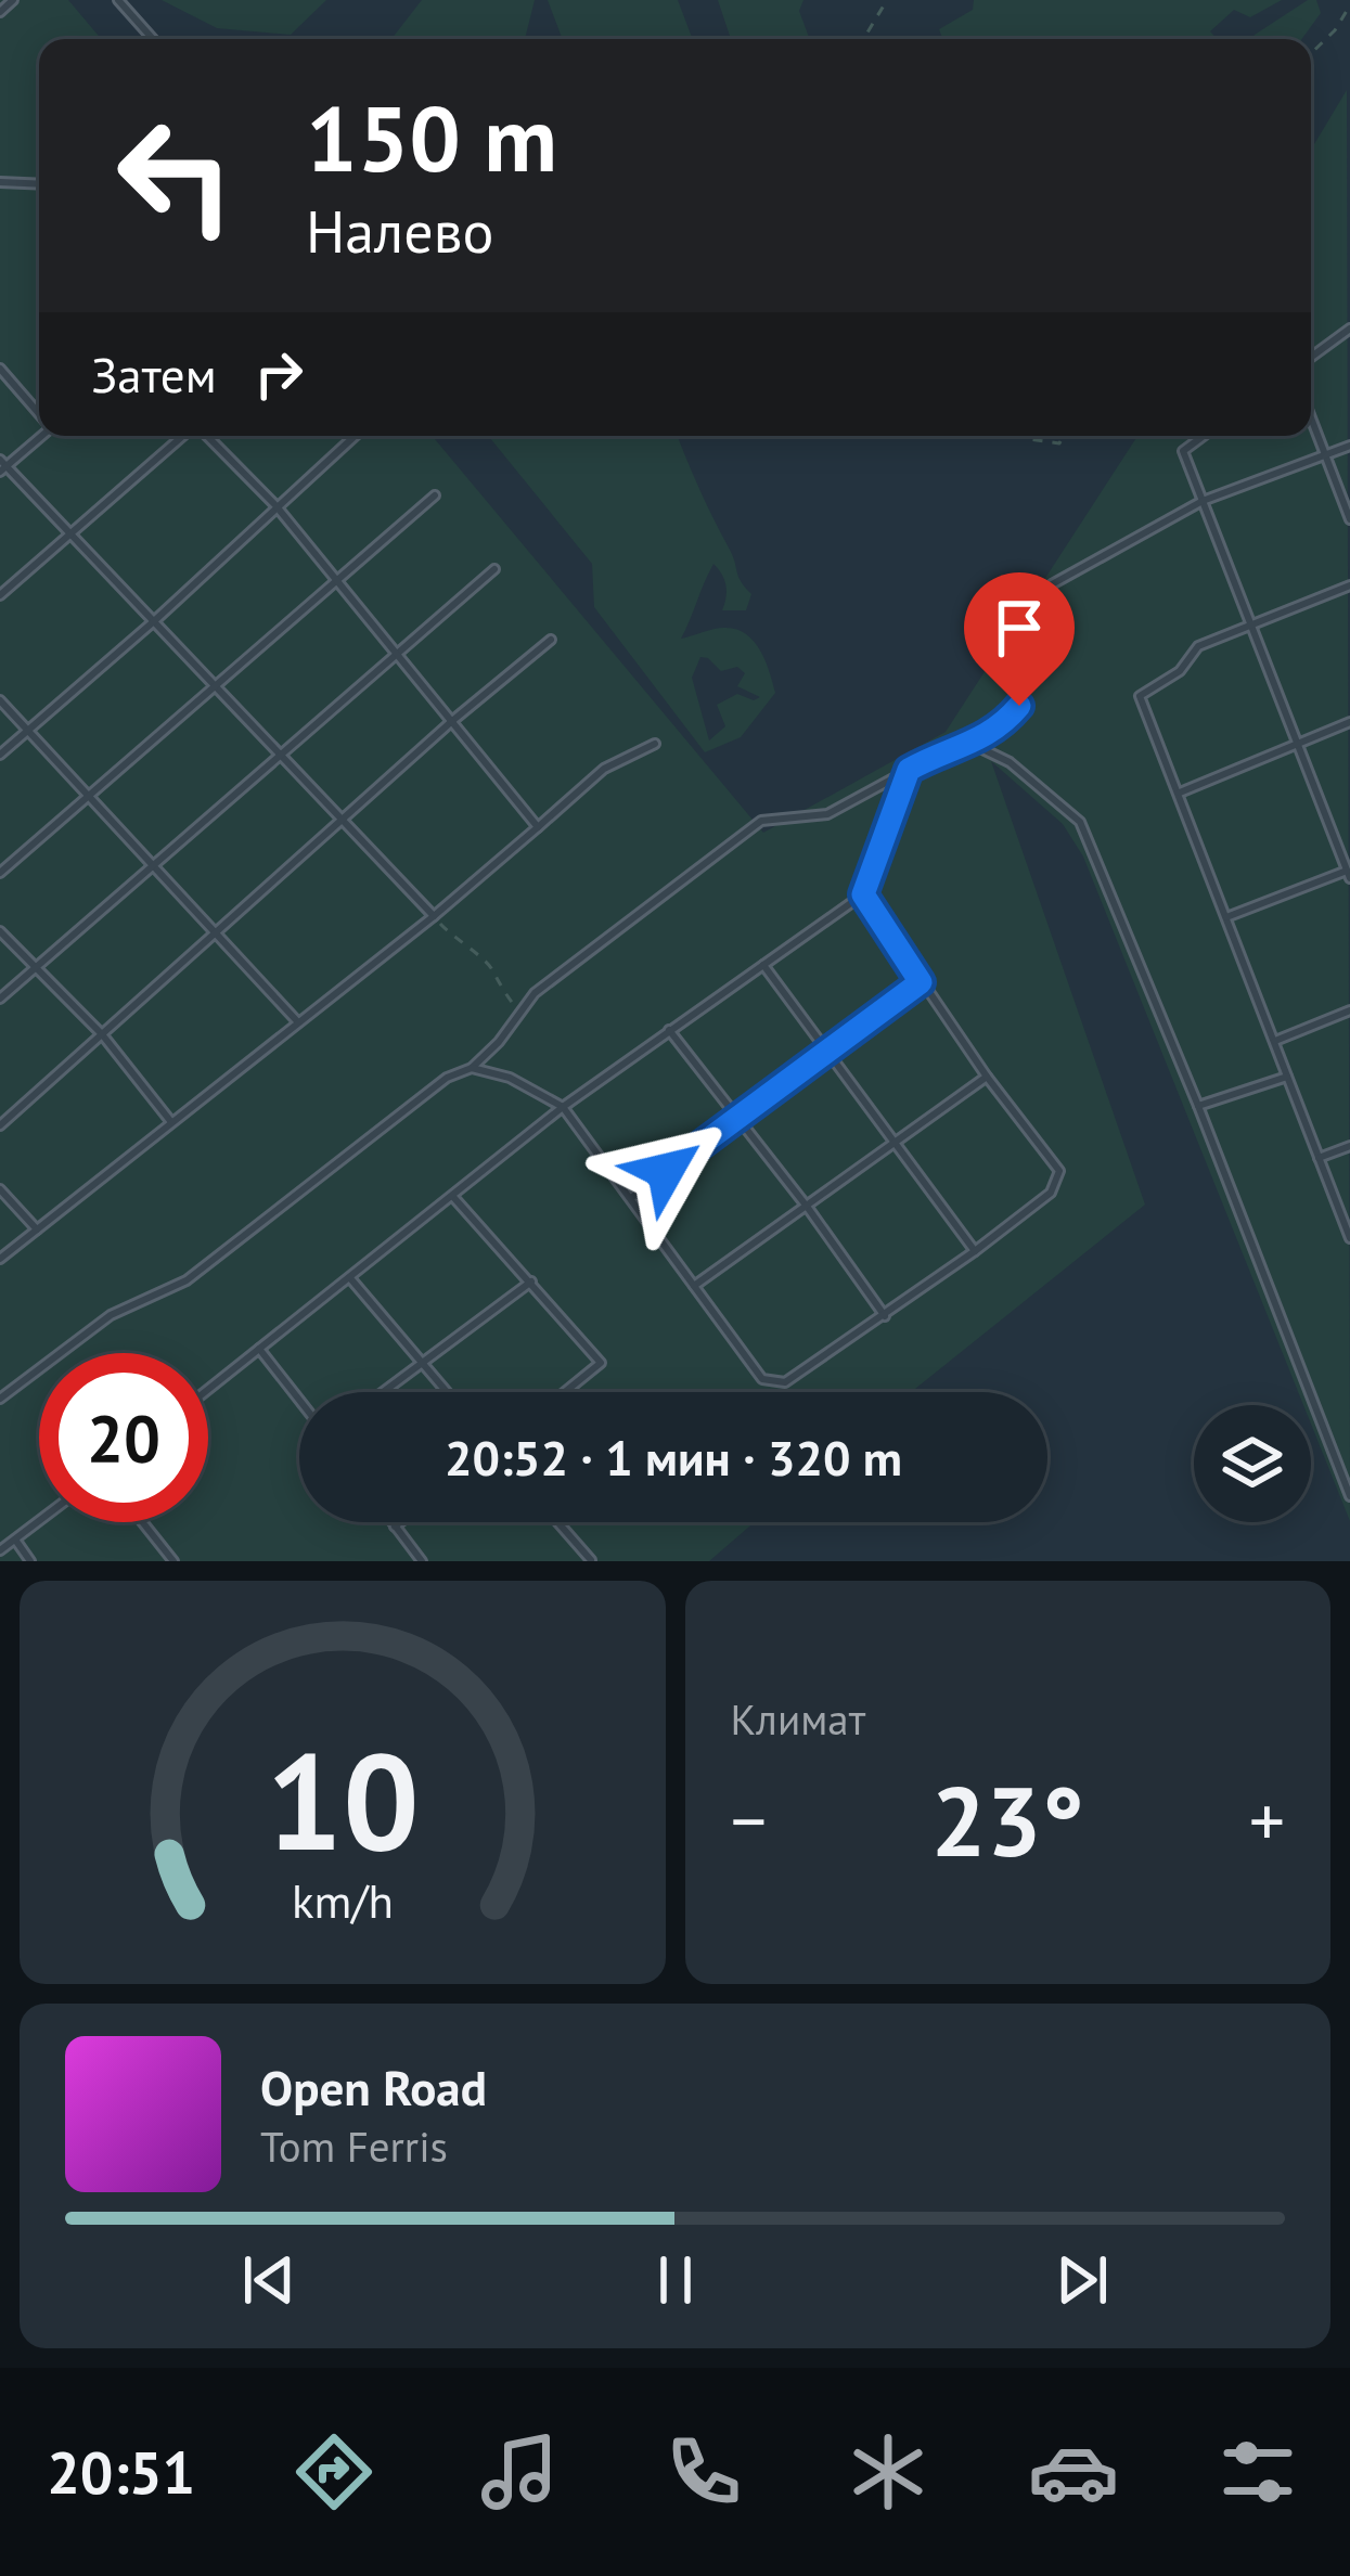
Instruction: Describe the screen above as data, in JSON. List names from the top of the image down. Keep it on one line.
{"page":{"turn":["150 m","Налево"],"then":"Затем","limit":"20","trip":"20:52 · 1 мин · 320 m","tile":"Климат","heat":["−","23°","+"],"song":["Open Road","Tom Ferris"],"tabs":"20:51","gauge":["10","km/h"]}}
